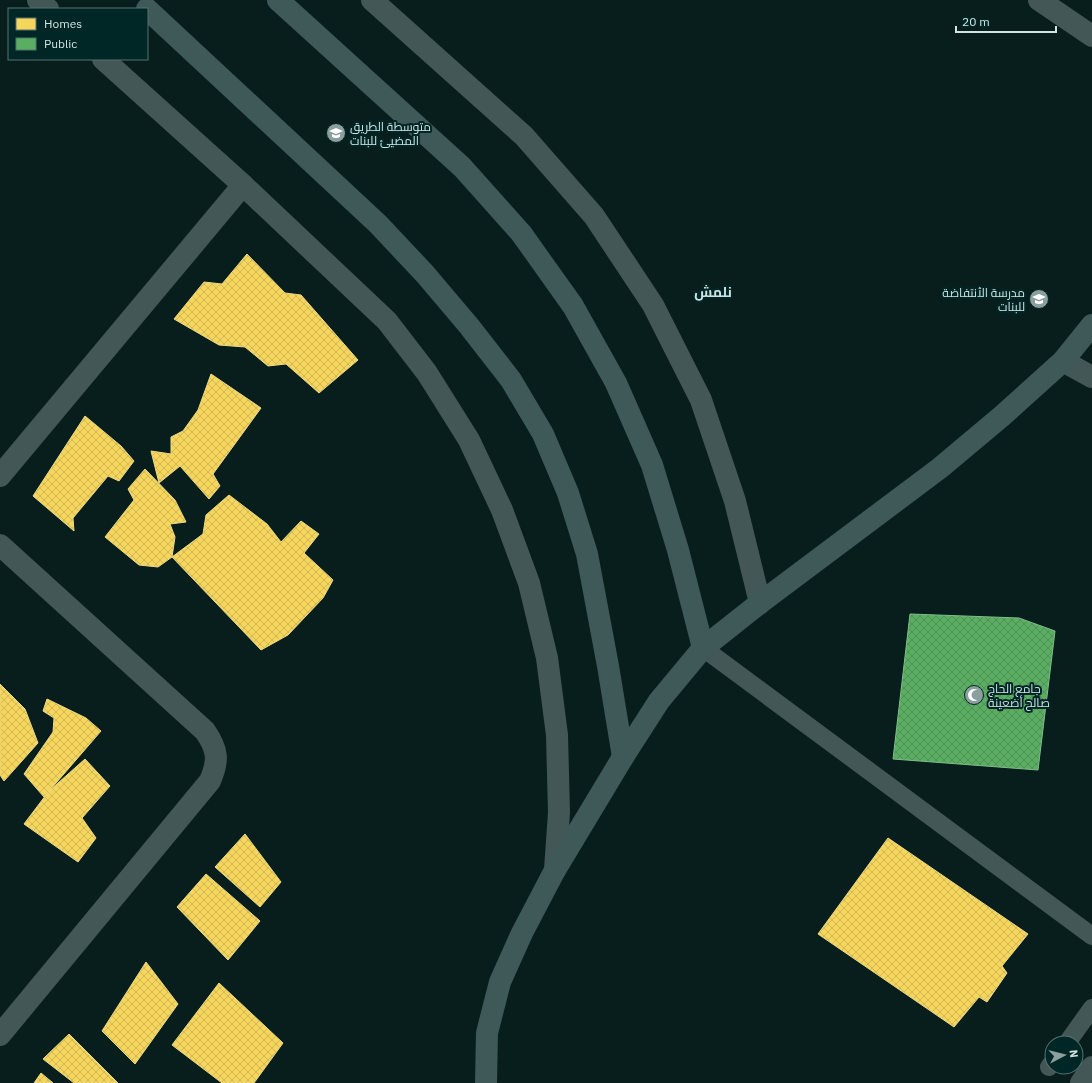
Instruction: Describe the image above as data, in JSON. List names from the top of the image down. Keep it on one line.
{"districts":["نلمش"],"places":{"school or university":["متوسطة الطريق المضيئ للبنات","مدرسة الأنتفاضة للبنات"],"mosque":["جامع الحاج صالح أضعينة"]},"legend":["Homes","Public"],"scale_bar":"20 m","north":"right"}
